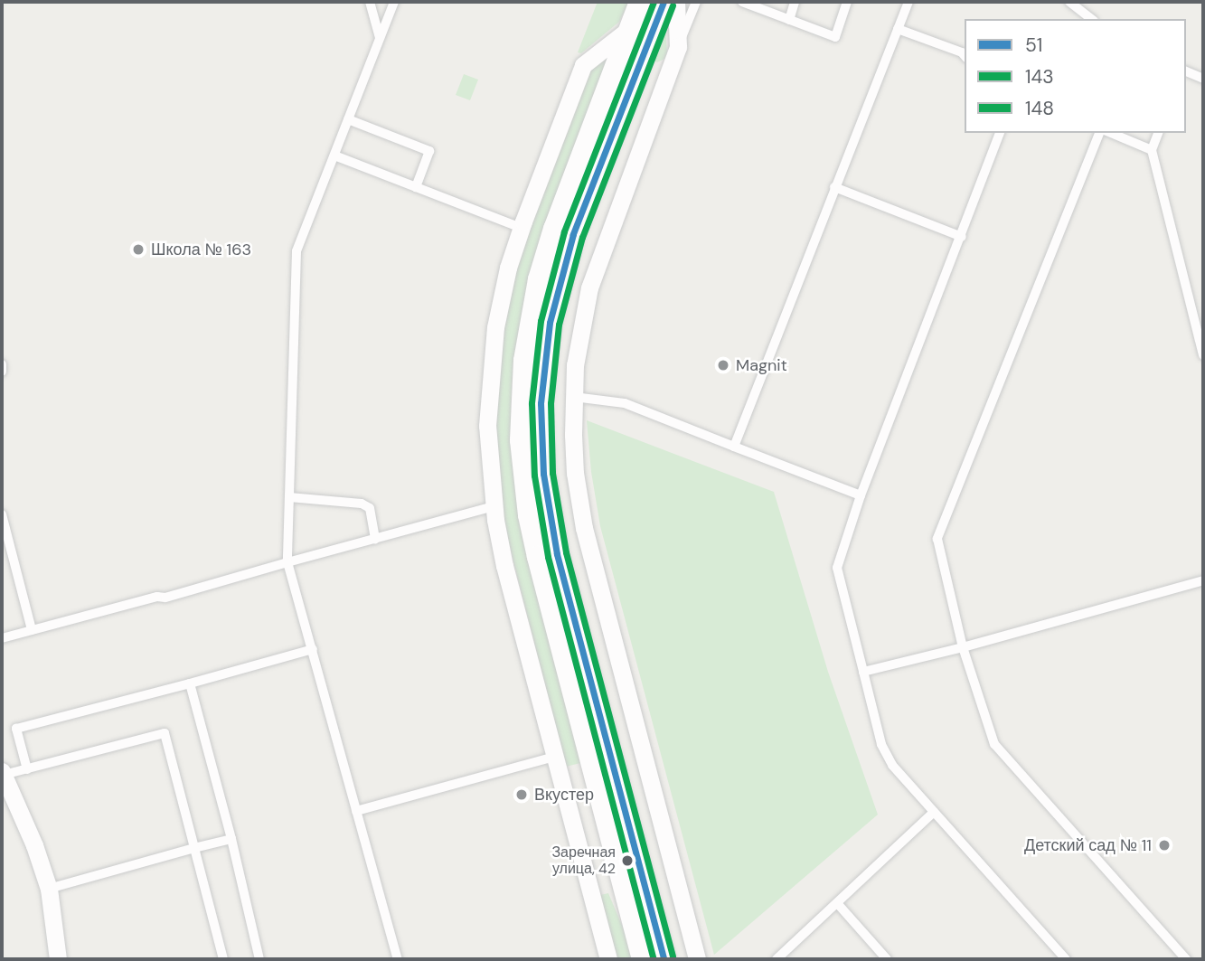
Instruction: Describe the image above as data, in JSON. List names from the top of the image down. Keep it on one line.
{"places":["Школа № 163","Magnit","Вкустер","Детский сад № 11","Заречная улица, 42"],"lines":["transit line 51","transit line 143","transit line 148"],"legend":["51","143","148"]}
